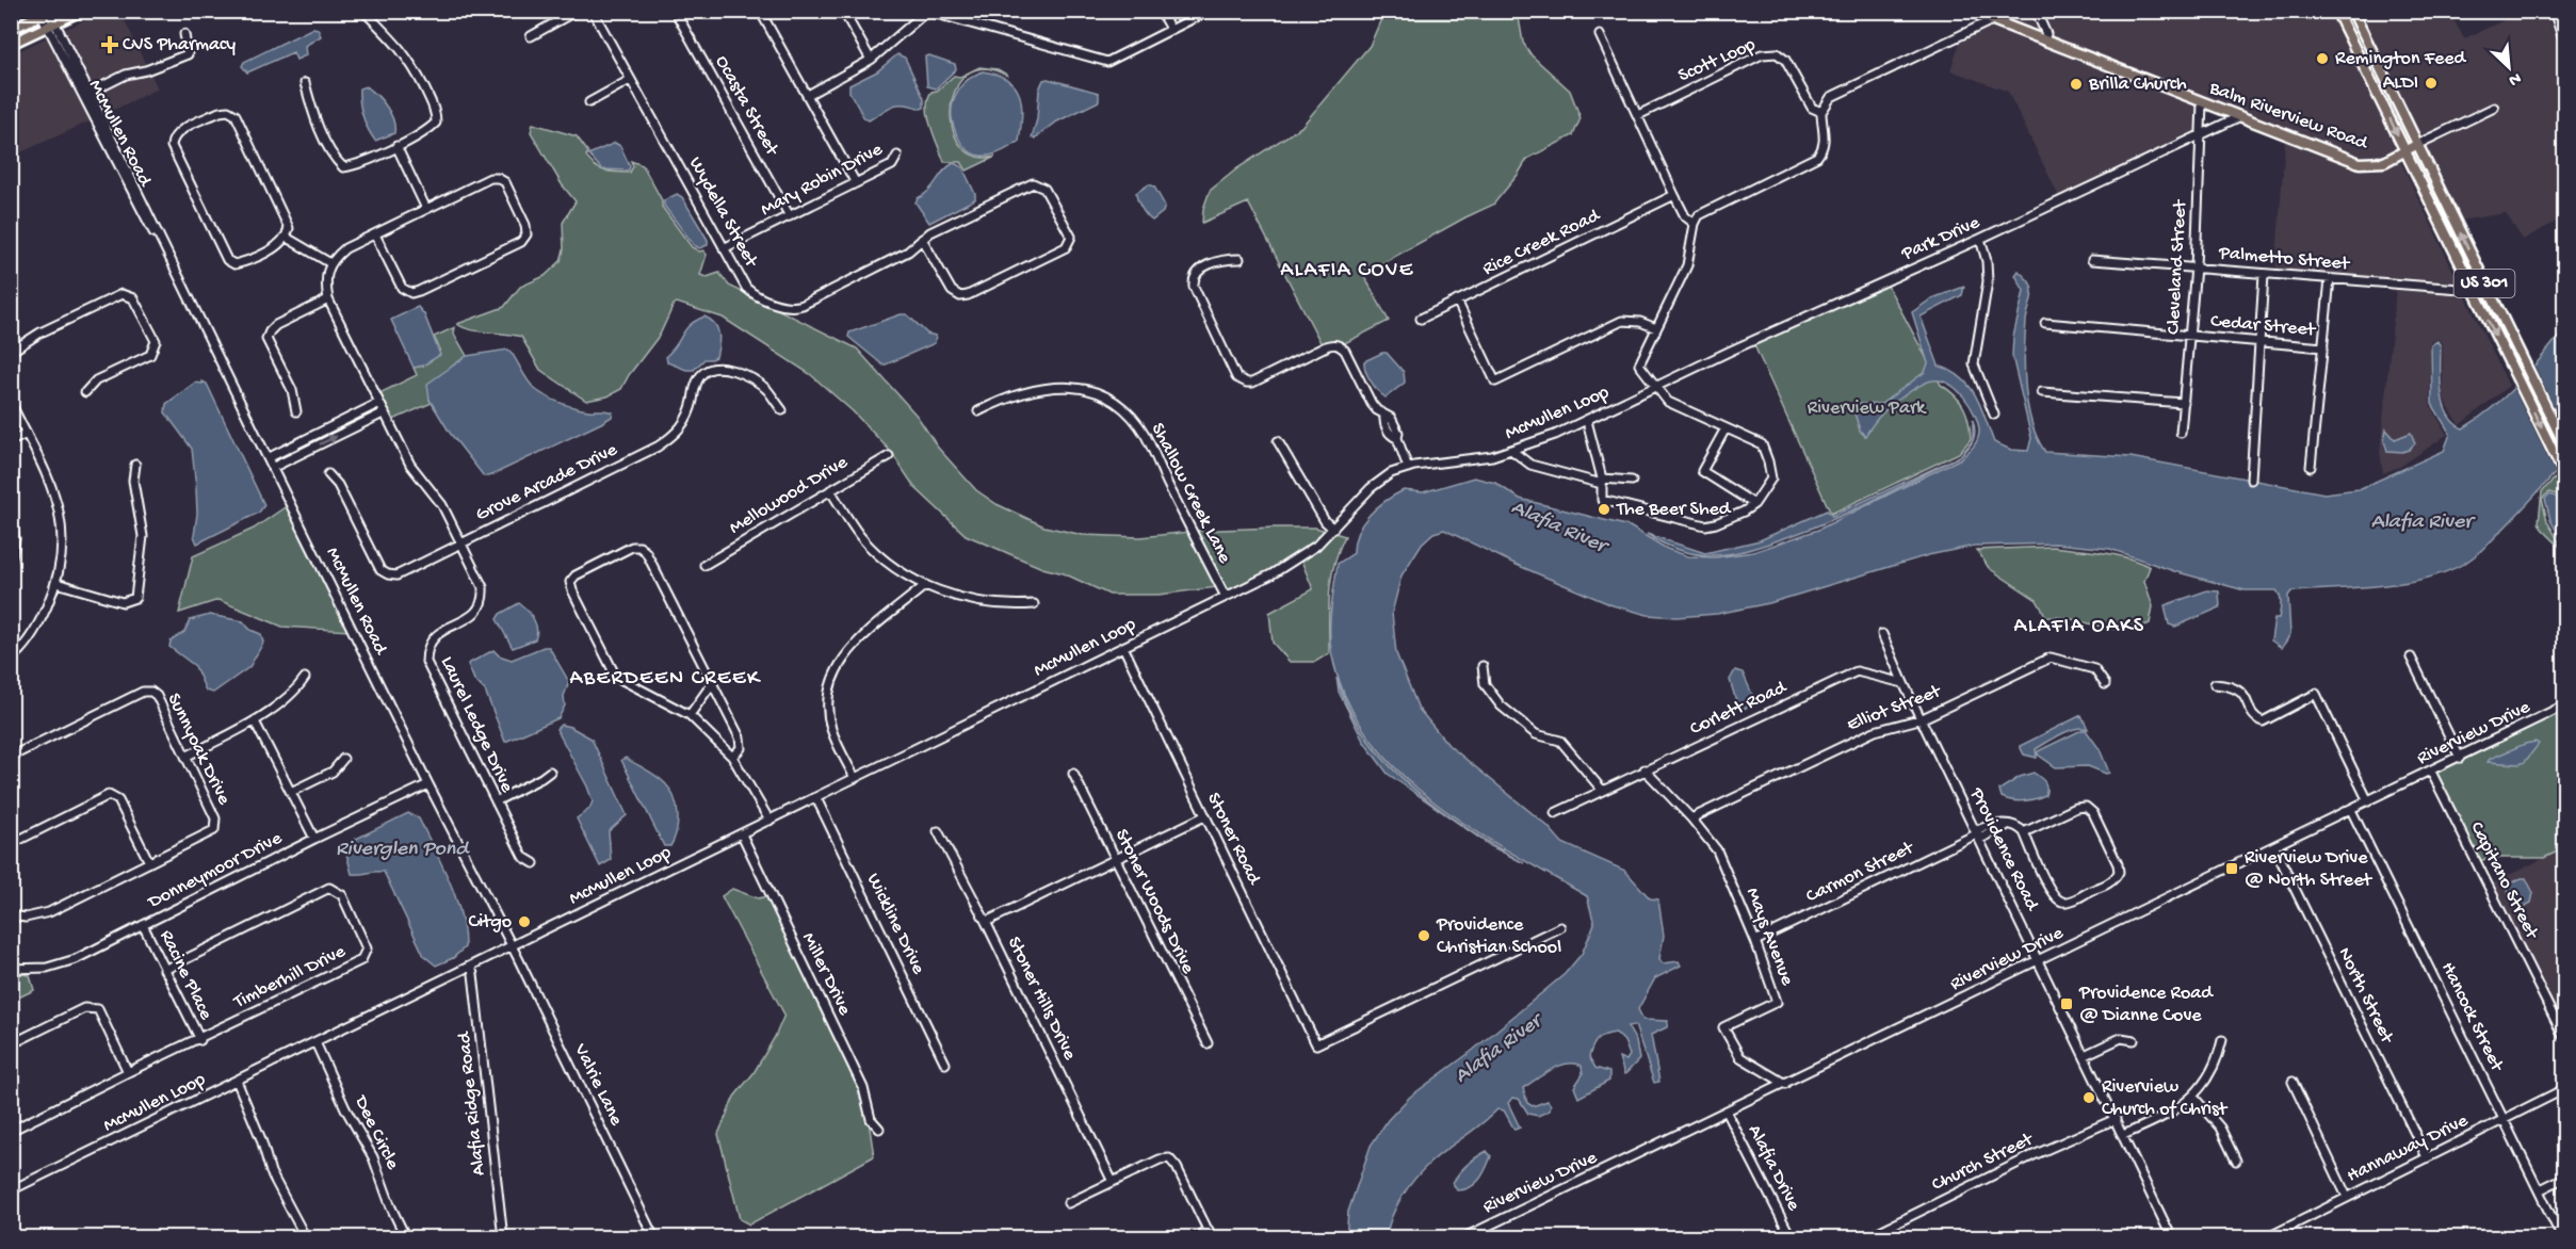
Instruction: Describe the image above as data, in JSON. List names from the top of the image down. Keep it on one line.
{"streets":{"main road":["Balm Riverview Road","US 301"],"street":["Scott Loop","Ocasta Street","McMullen Road","Mary Robin Drive","Wydella Street","Park Drive","Rice Creek Road","Palmetto Street","Cleveland Street","Cedar Street","McMullen Loop","Grove Arcade Drive","Shallow Creek Lane","Mellowood Drive","Corlett Road","Elliot Street","Laurel Ledge Drive","Riverview Drive","Sunnyoak Drive","Stoner Road","Providence Road","Donneymoor Drive","Carmon Street","Capitano Street","Stoner Woods Drive","Wickline Drive","Mays Avenue","Miller Drive","Racine Place","Timberhill Drive","North Street","Stoner Hills Drive","Hancock Street","Valrie Lane","Alafia Ridge Road","Dee Circle","Hannaway Drive","Church Street","Alafia Drive"]},"crossings":[["Ocasta Street","Mary Robin Drive"],["Balm Riverview Road","Park Drive"],["Balm Riverview Road","Cleveland Street"],["Balm Riverview Road","US 301"],["McMullen Road","McMullen Loop"],["McMullen Road","Donneymoor Drive"],["McMullen Road","Valrie Lane"],["Mary Robin Drive","Wydella Street"],["Park Drive","Cleveland Street"],["Park Drive","McMullen Loop"],["Palmetto Street","Cleveland Street"],["Palmetto Street","US 301"],["Cleveland Street","Cedar Street"],["McMullen Loop","Shallow Creek Lane"],["McMullen Loop","Stoner Road"],["McMullen Loop","Wickline Drive"],["McMullen Loop","Miller Drive"],["McMullen Loop","Valrie Lane"],["McMullen Loop","Alafia Ridge Road"],["McMullen Loop","Dee Circle"],["Grove Arcade Drive","Laurel Ledge Drive"],["Corlett Road","Mays Avenue"],["Elliot Street","Providence Road"],["Elliot Street","Mays Avenue"],["Riverview Drive","Providence Road"],["Riverview Drive","Capitano Street"],["Riverview Drive","Mays Avenue"],["Riverview Drive","North Street"],["Riverview Drive","Hancock Street"],["Riverview Drive","Alafia Drive"],["Providence Road","Carmon Street"],["Providence Road","Church Street"],["Donneymoor Drive","Racine Place"],["Carmon Street","Mays Avenue"],["Racine Place","Timberhill Drive"],["North Street","Hannaway Drive"],["Hancock Street","Hannaway Drive"]],"districts":["ALAFIA COVE","ALAFIA OAKS","ABERDEEN CREEK"],"water":["Alafia River","Riverglen Pond"],"parks":["Riverview Park"],"places":{"health":["CVS Pharmacy"],"other":["Remington Feed","ALDI","Brilla Church","The Beer Shed","Citgo","Providence Christian School","Riverview Church of Christ"],"transit":["Riverview Drive @ North Street","Providence Road @ Dianne Cove"]},"north":"bottom right"}
